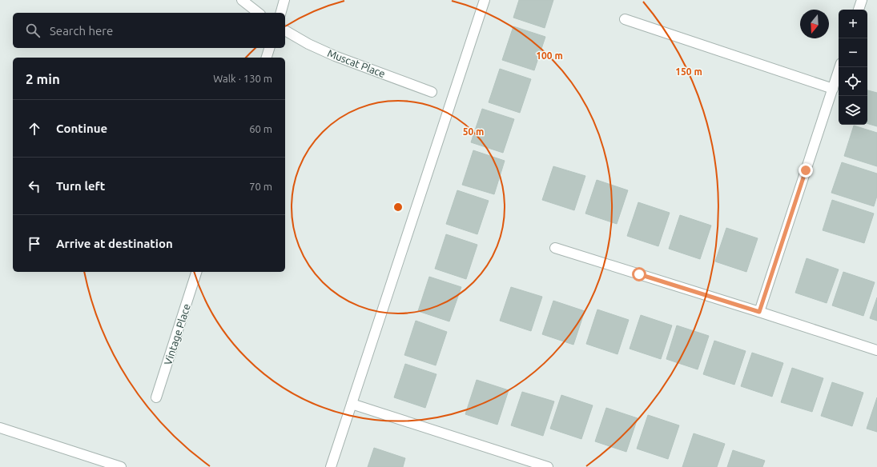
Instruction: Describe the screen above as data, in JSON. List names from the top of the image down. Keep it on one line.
{"streets":{"street":["Muscat Place","Vintage Place"]},"north":"bottom","page":{"map_buttons":["+","−"],"search":"Search here","heading":["2 min","Walk · 130 m"],"list":[["Continue","60 m"],["Turn left","70 m"],"Arrive at destination"]},"rings":["100 m","150 m","50 m"]}
